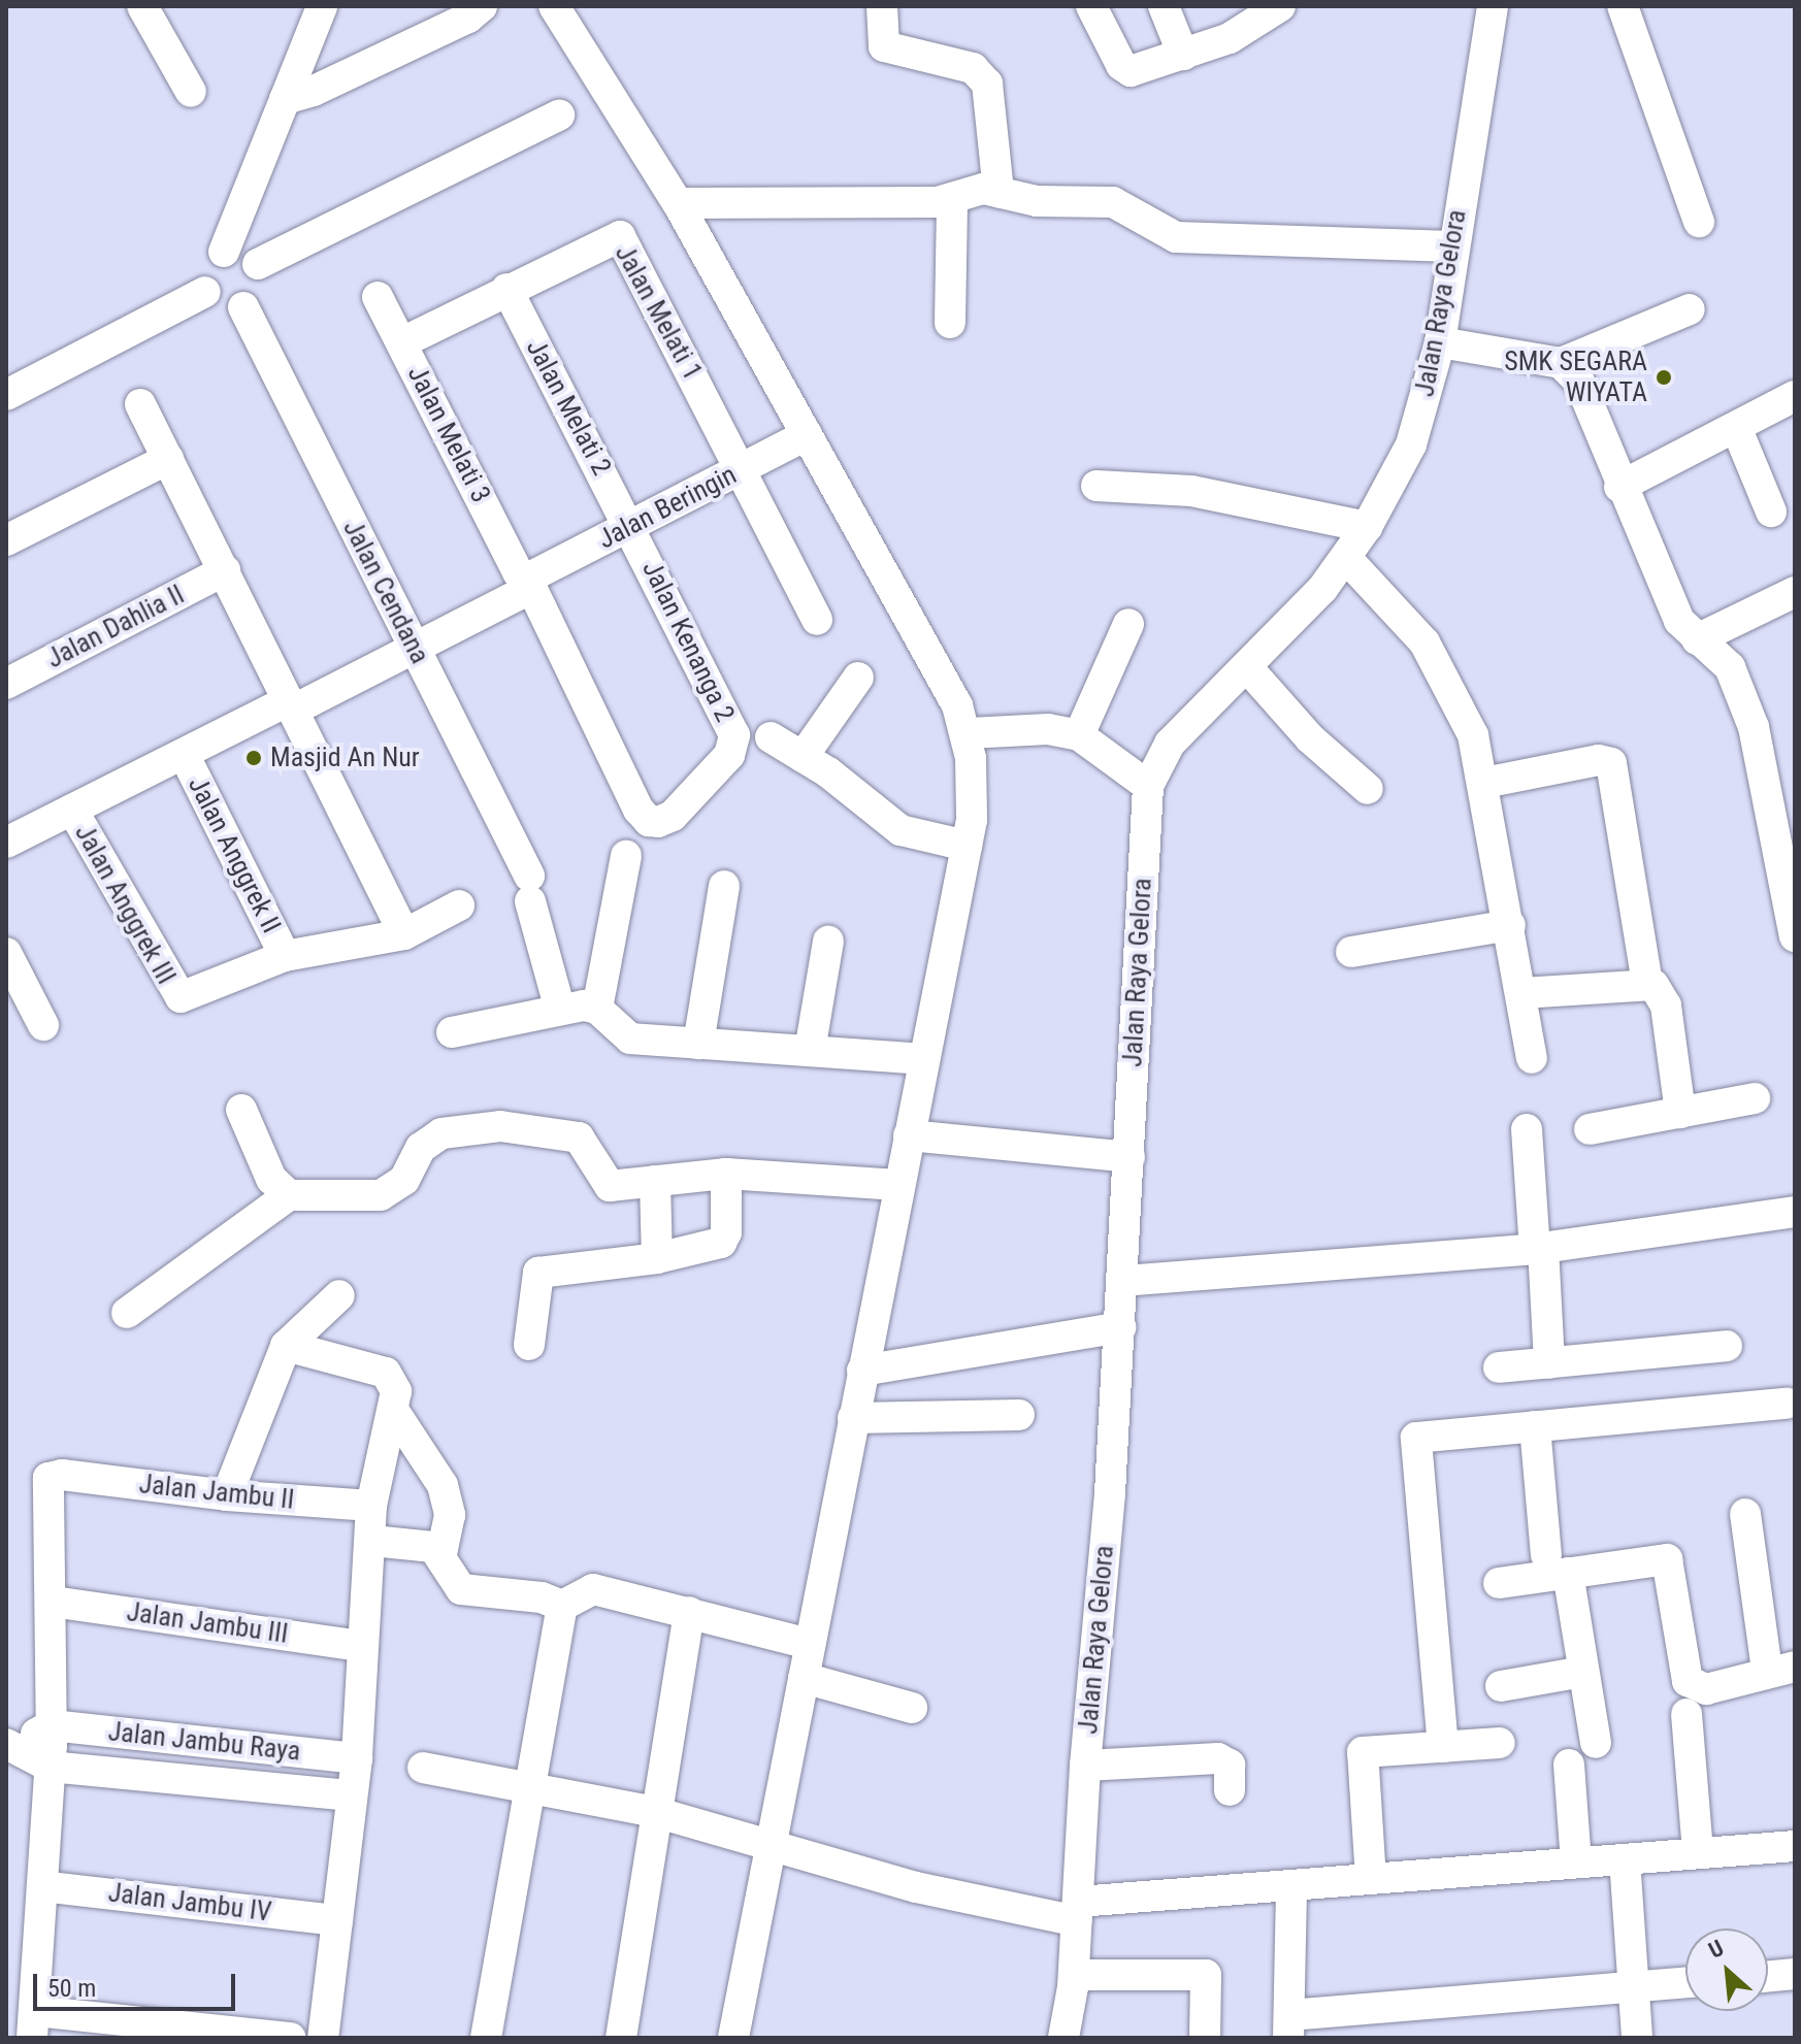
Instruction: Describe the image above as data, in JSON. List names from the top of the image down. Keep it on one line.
{"streets":{"street":["Jalan Raya Gelora","Jalan Melati 1","Jalan Melati 2","Jalan Melati 3","Jalan Beringin","Jalan Cendana","Jalan Dahlia II","Jalan Kenanga 2","Jalan Anggrek II","Jalan Anggrek III","Jalan Jambu II","Jalan Jambu III","Jalan Jambu Raya","Jalan Jambu IV"]},"crossings":[["Jalan Melati 1","Jalan Melati 2"],["Jalan Melati 1","Jalan Melati 3"],["Jalan Melati 1","Jalan Beringin"],["Jalan Melati 2","Jalan Beringin"],["Jalan Melati 2","Jalan Kenanga 2"],["Jalan Melati 3","Jalan Beringin"],["Jalan Melati 3","Jalan Kenanga 2"],["Jalan Beringin","Jalan Cendana"],["Jalan Beringin","Jalan Kenanga 2"],["Jalan Beringin","Jalan Anggrek II"],["Jalan Beringin","Jalan Anggrek III"],["Jalan Anggrek II","Jalan Anggrek III"],["Jalan Jambu II","Jalan Jambu III"]],"places":["SMK SEGARA WIYATA","Masjid An Nur"],"scale_bar":"50 m","north":"top left"}
